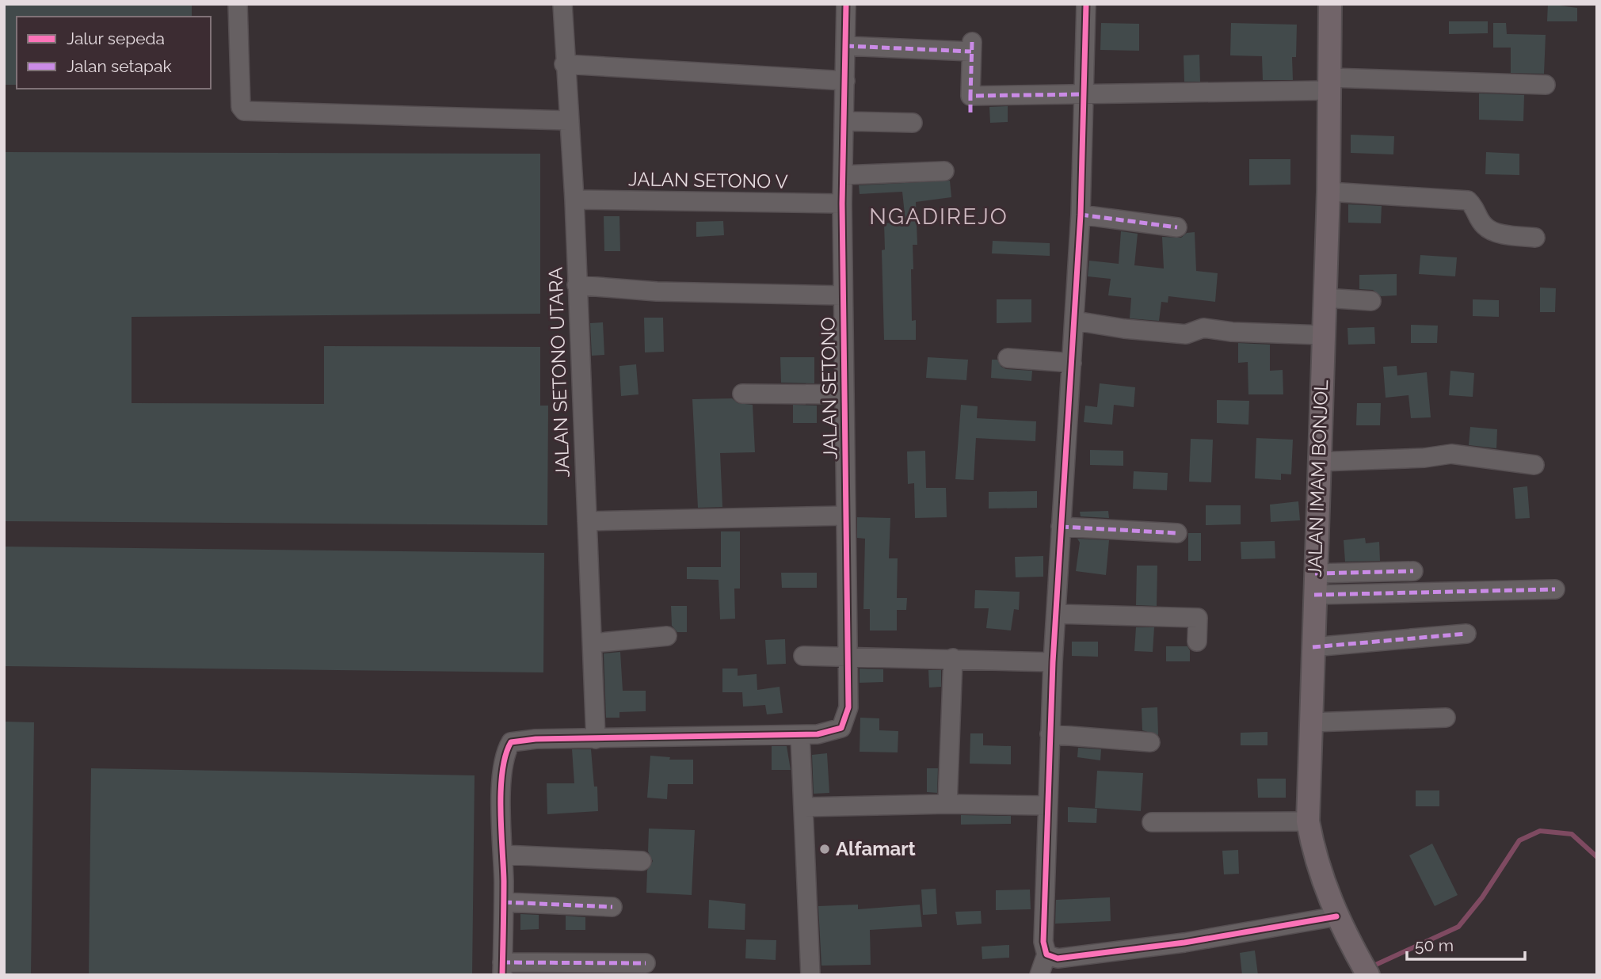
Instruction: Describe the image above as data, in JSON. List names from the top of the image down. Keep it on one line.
{"streets":{"main road":["JALAN IMAM BONJOL"],"street":["JALAN SETONO V","JALAN SETONO UTARA","JALAN SETONO"]},"crossings":[["JALAN SETONO V","JALAN SETONO UTARA"],["JALAN SETONO V","JALAN SETONO"]],"districts":["NGADIREJO"],"places":["Alfamart"],"legend":["Jalur sepeda","Jalan setapak"],"scale_bar":"50 m"}
